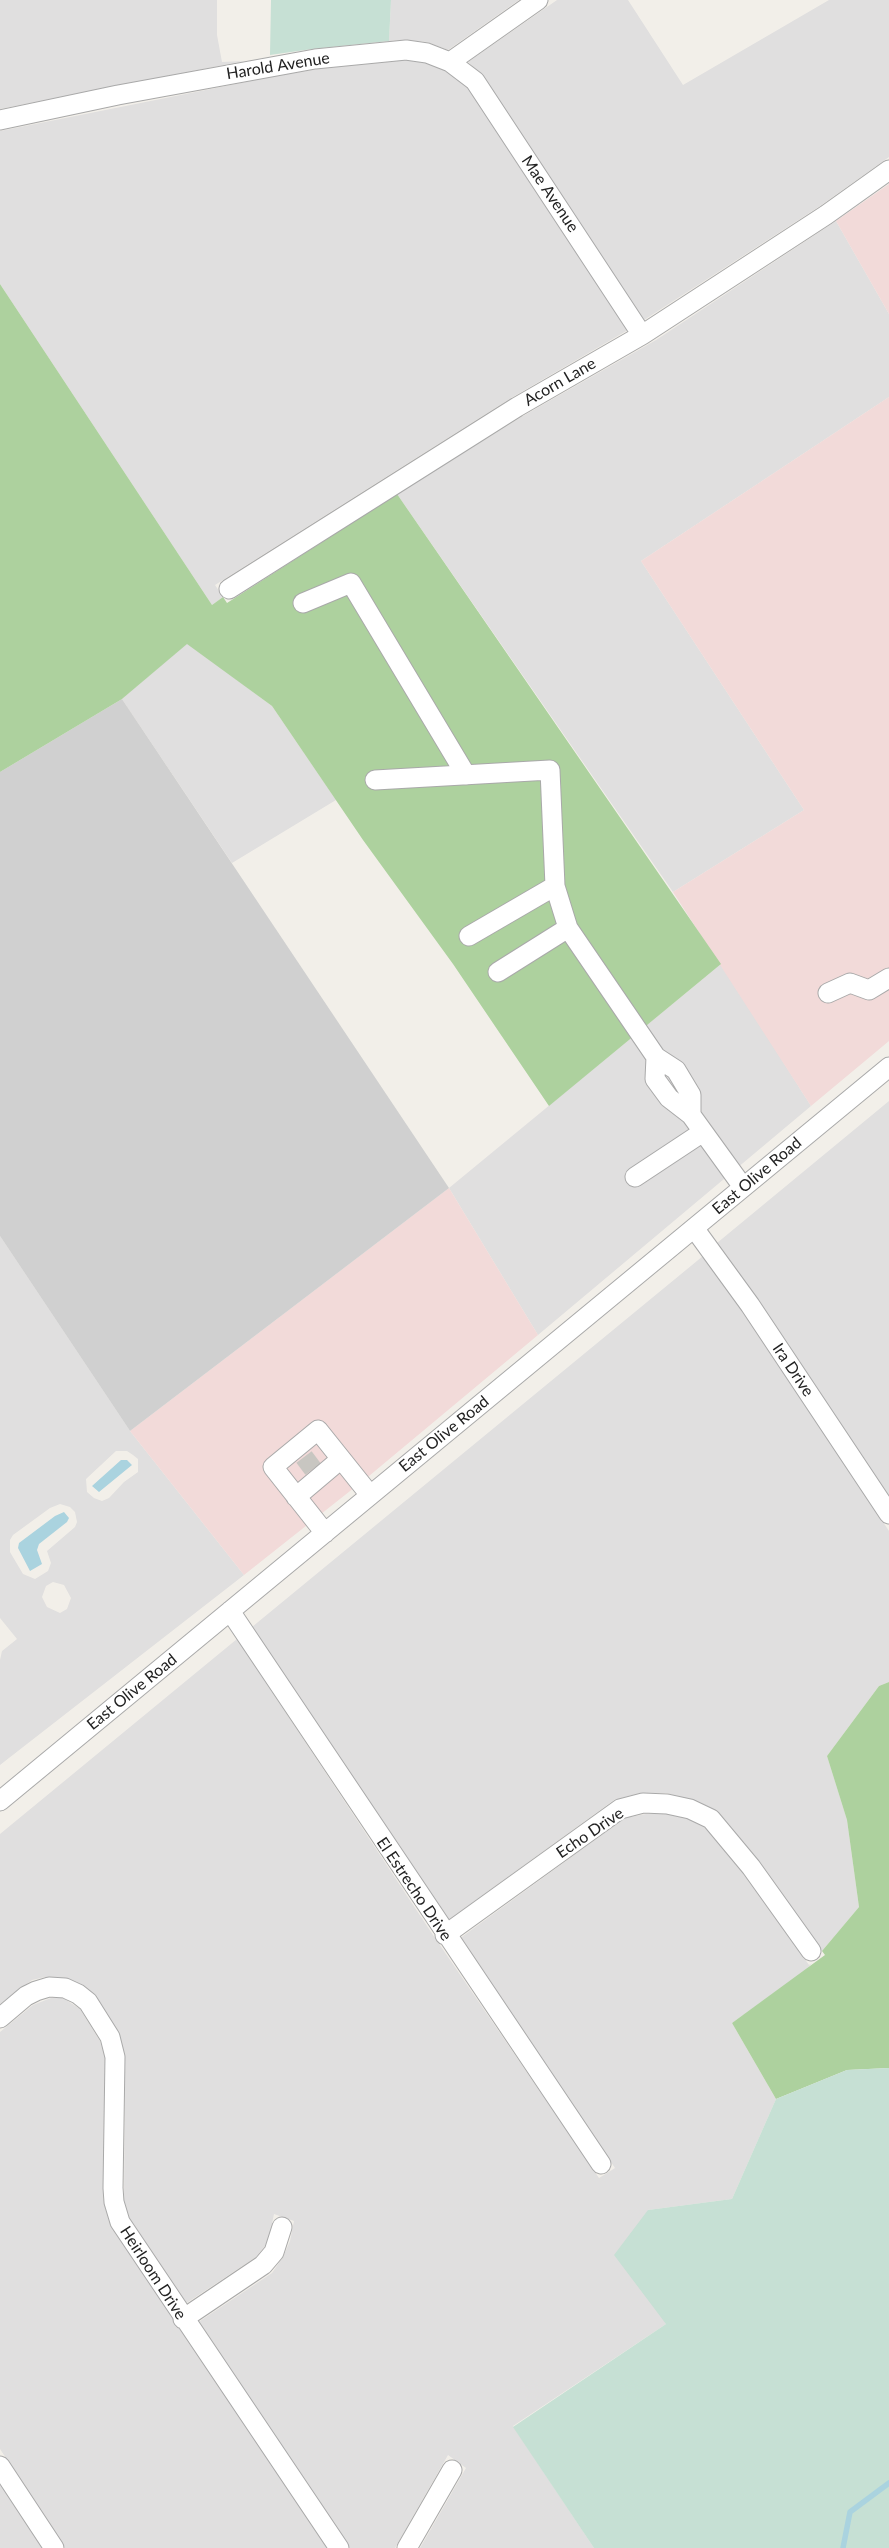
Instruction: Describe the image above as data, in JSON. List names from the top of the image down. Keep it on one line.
{"streets":{"street":["Harold Avenue","Mae Avenue","Acorn Lane","East Olive Road","Ira Drive","Echo Drive","El Estrecho Drive","Heirloom Drive"]},"crossings":[["Harold Avenue","Mae Avenue"],["Mae Avenue","Acorn Lane"],["East Olive Road","Ira Drive"],["East Olive Road","El Estrecho Drive"],["Echo Drive","El Estrecho Drive"]]}
